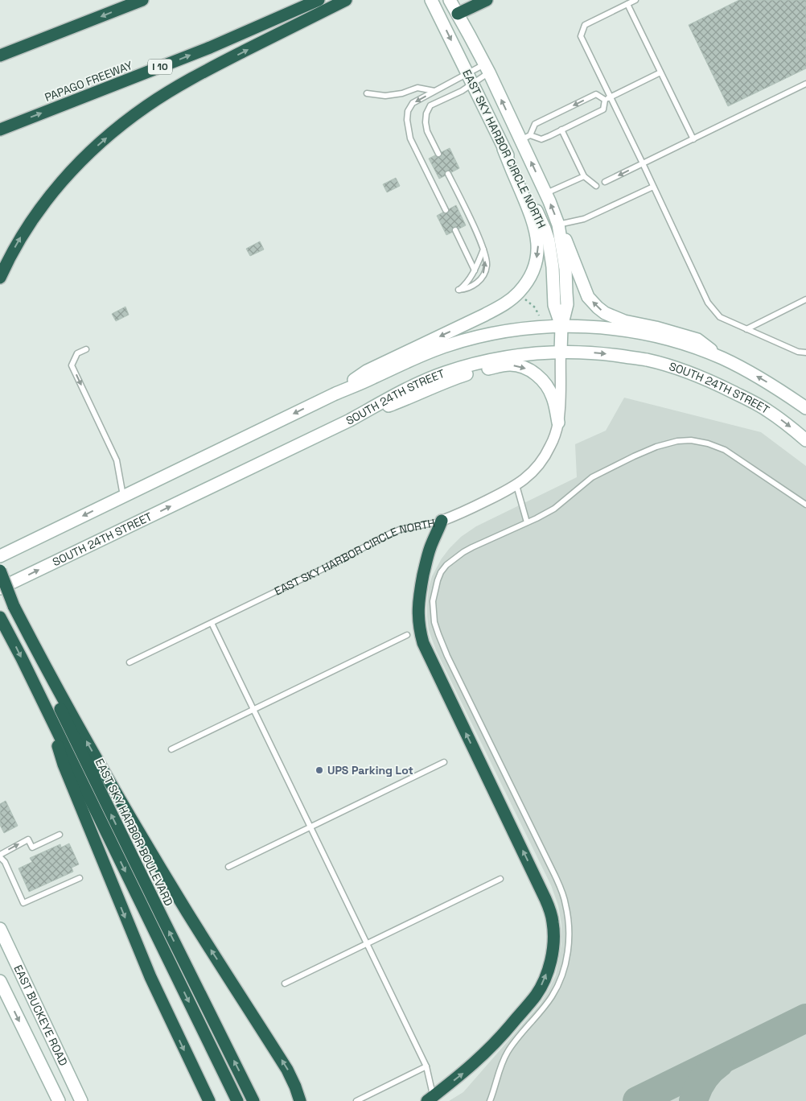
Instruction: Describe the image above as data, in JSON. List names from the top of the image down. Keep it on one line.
{"streets":{"highway":["I 10","PAPAGO FREEWAY","EAST SKY HARBOR BOULEVARD"],"main road":["EAST SKY HARBOR CIRCLE NORTH","SOUTH 24TH STREET","EAST BUCKEYE ROAD"]},"crossings":[["EAST SKY HARBOR CIRCLE NORTH","SOUTH 24TH STREET"]],"places":["UPS Parking Lot"]}
